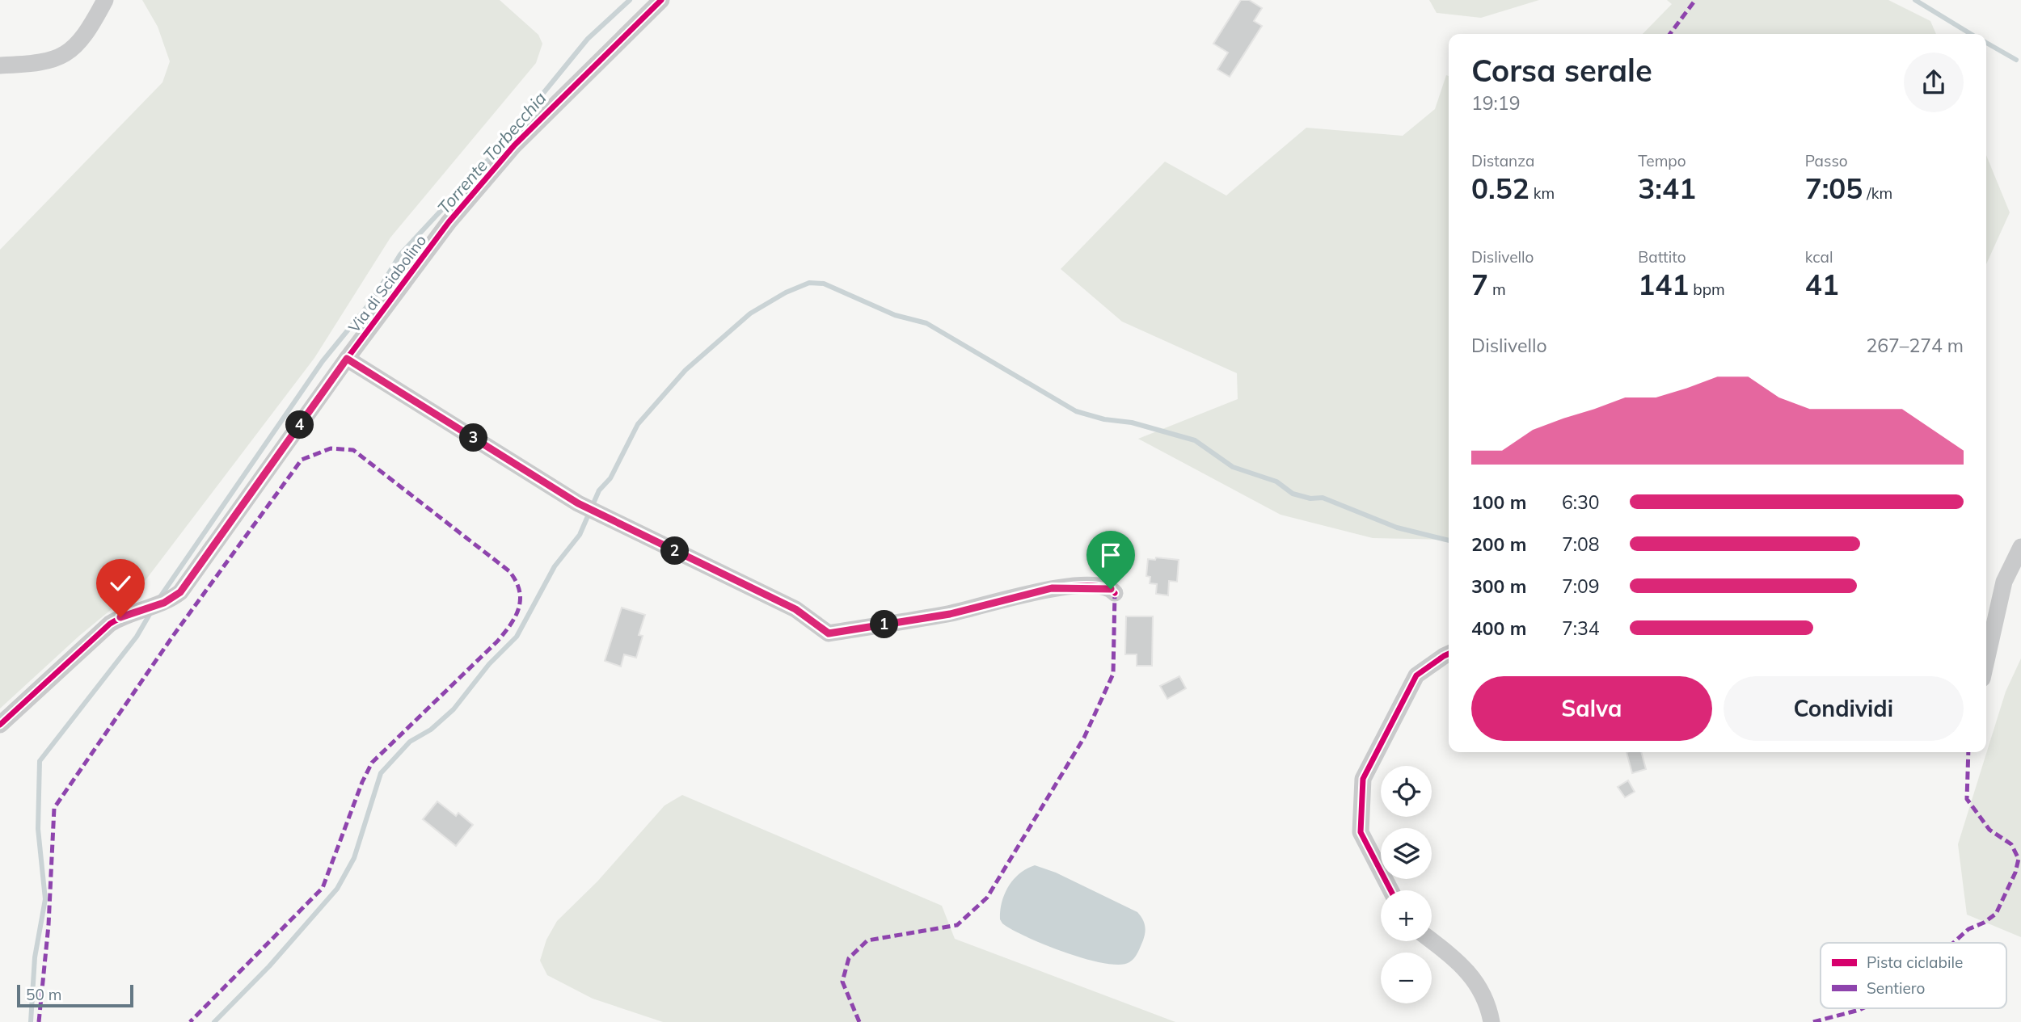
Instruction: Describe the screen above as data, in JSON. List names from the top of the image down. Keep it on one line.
{"streets":{"street":["Via di Sciabolino"]},"water":["Torrente Torbecchia"],"legend":["Pista ciclabile","Sentiero"],"scale_bar":"50 m","page":{"heading":["Corsa serale","19:19"],"stats":[["Distanza","0.52 km"],["Tempo","3:41"],["Passo","7:05 /km"],["Dislivello","7 m"],["Battito","141 bpm"],["kcal","41"]],"chart":["Dislivello","267–274 m"],"pins":["4","3","2","1"],"list":[{"name":"100 m","note":"6:30"},{"name":"200 m","note":"7:08"},{"name":"300 m","note":"7:09"},{"name":"400 m","note":"7:34"}],"buttons":["Salva","Condividi"],"map_buttons":["+","−"],"scale":"50 m"}}
